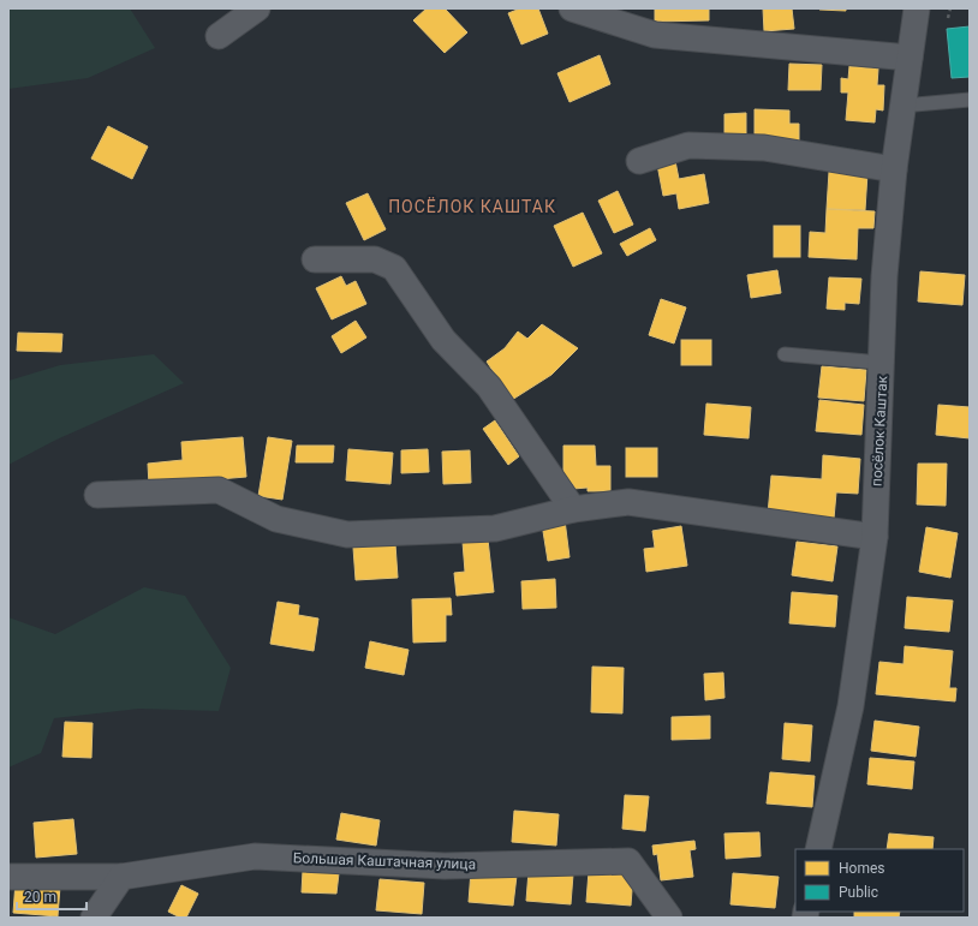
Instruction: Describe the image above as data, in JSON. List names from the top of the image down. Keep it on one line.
{"streets":{"street":["посёлок Каштак","Большая Каштачная улица"]},"districts":["ПОСЁЛОК КАШТАК"],"legend":["Homes","Public"],"scale_bar":"20 m"}
